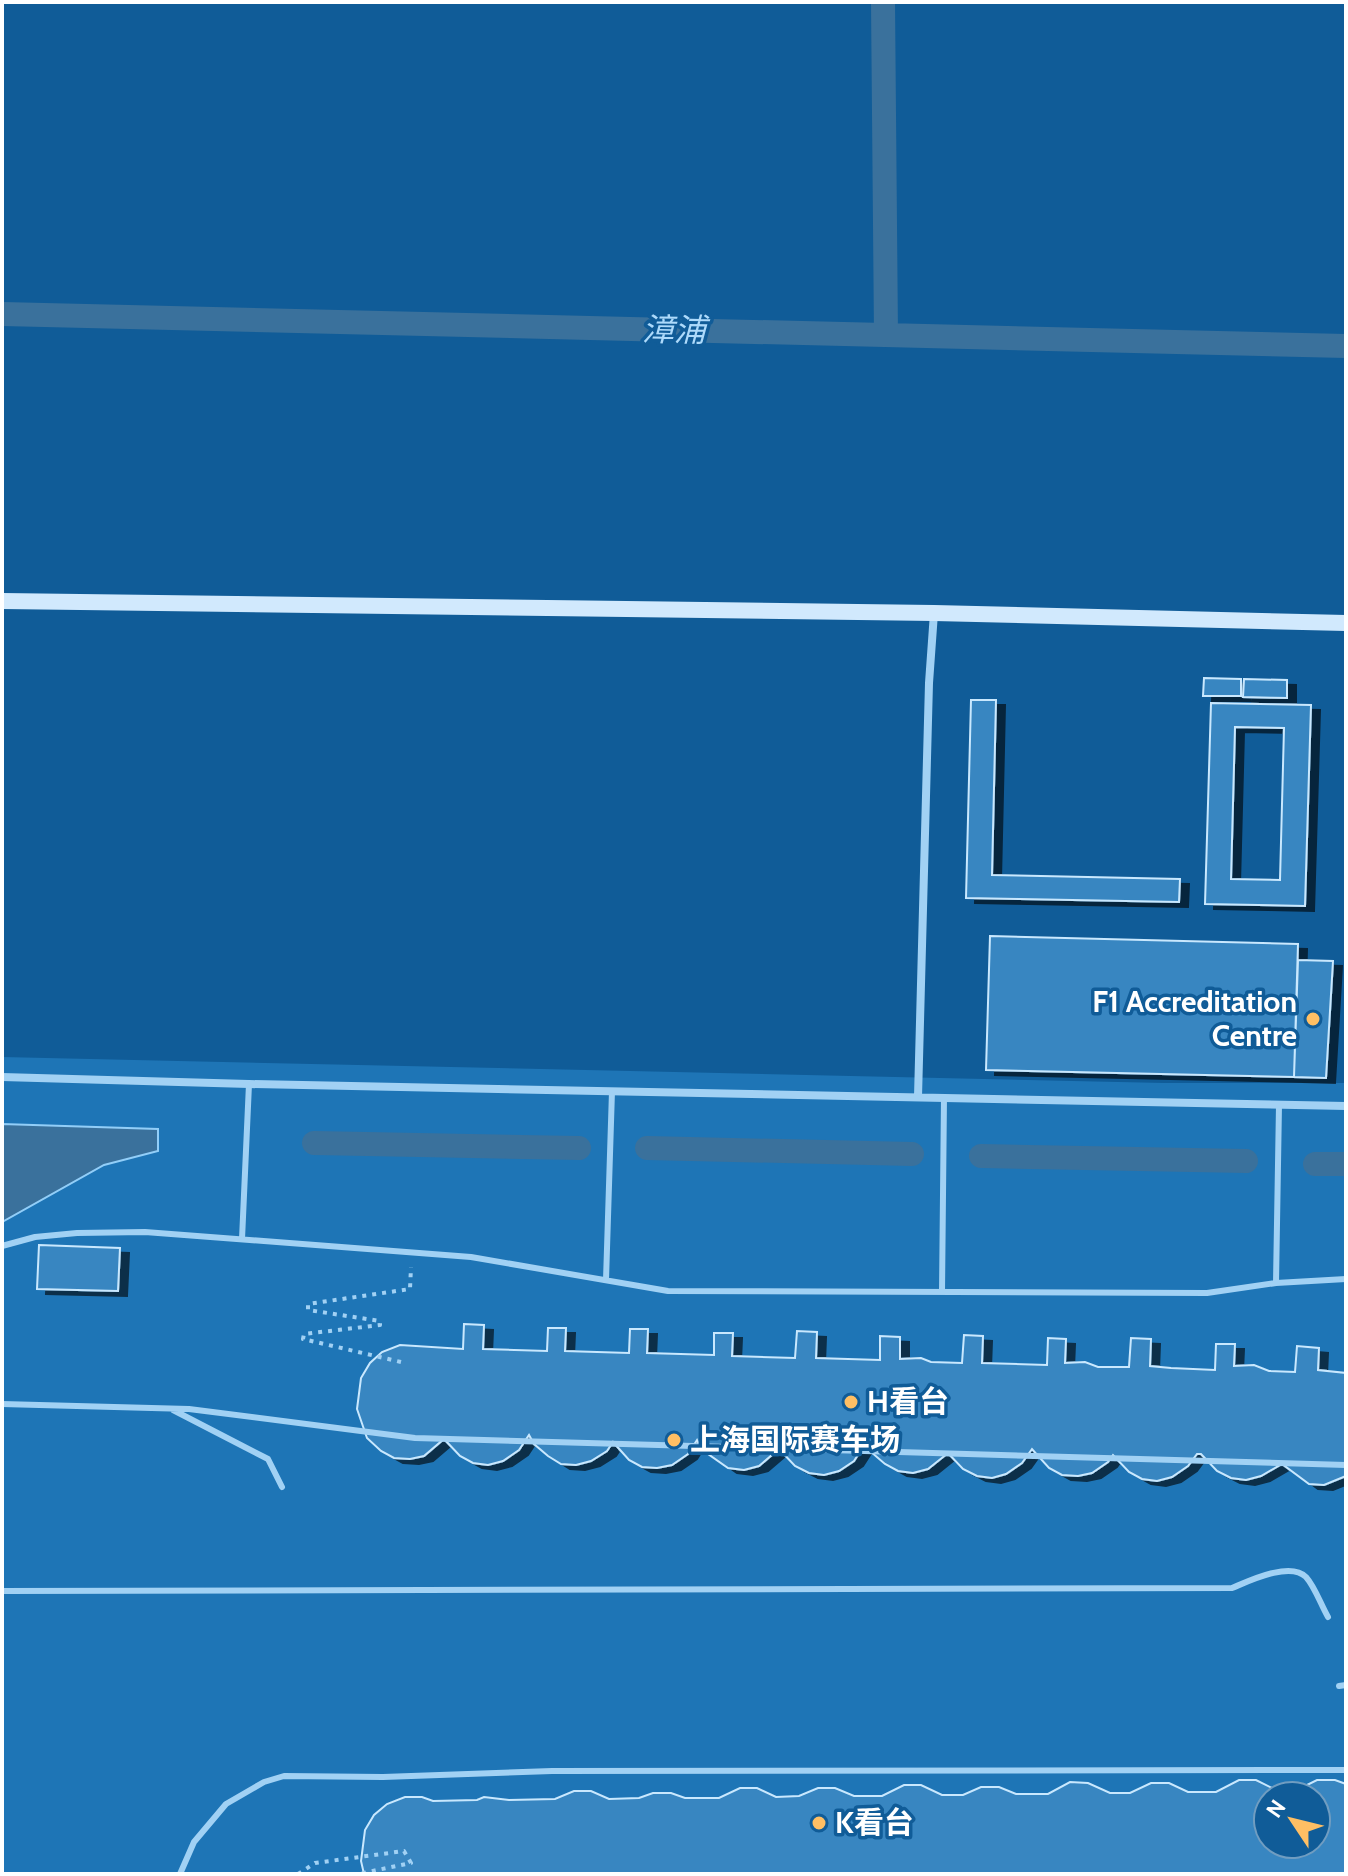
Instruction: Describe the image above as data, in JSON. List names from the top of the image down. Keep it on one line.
{"water":["漳浦"],"places":["F1 Accreditation Centre","H看台","上海国际赛车场","K看台"],"north":"top left"}
